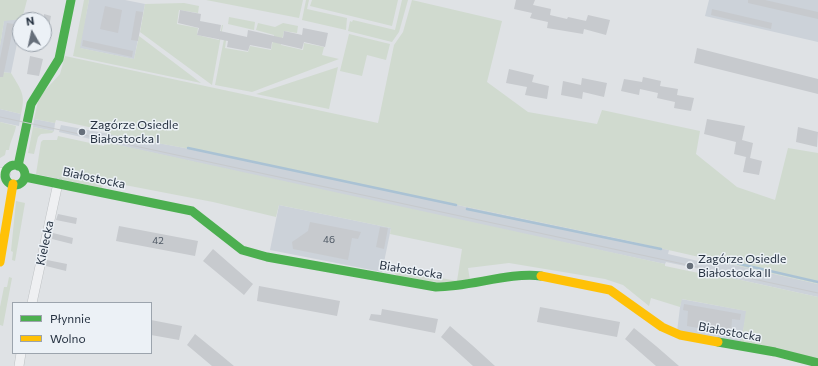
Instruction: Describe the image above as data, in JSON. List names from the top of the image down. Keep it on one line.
{"streets":{"street":["Białostocka","Kielecka"]},"crossings":[["Białostocka","Kielecka"]],"places":["Zagórze Osiedle Białostocka I","Zagórze Osiedle Białostocka II"],"house_numbers":["46","42"],"legend":["Płynnie","Wolno"],"north":"top"}
